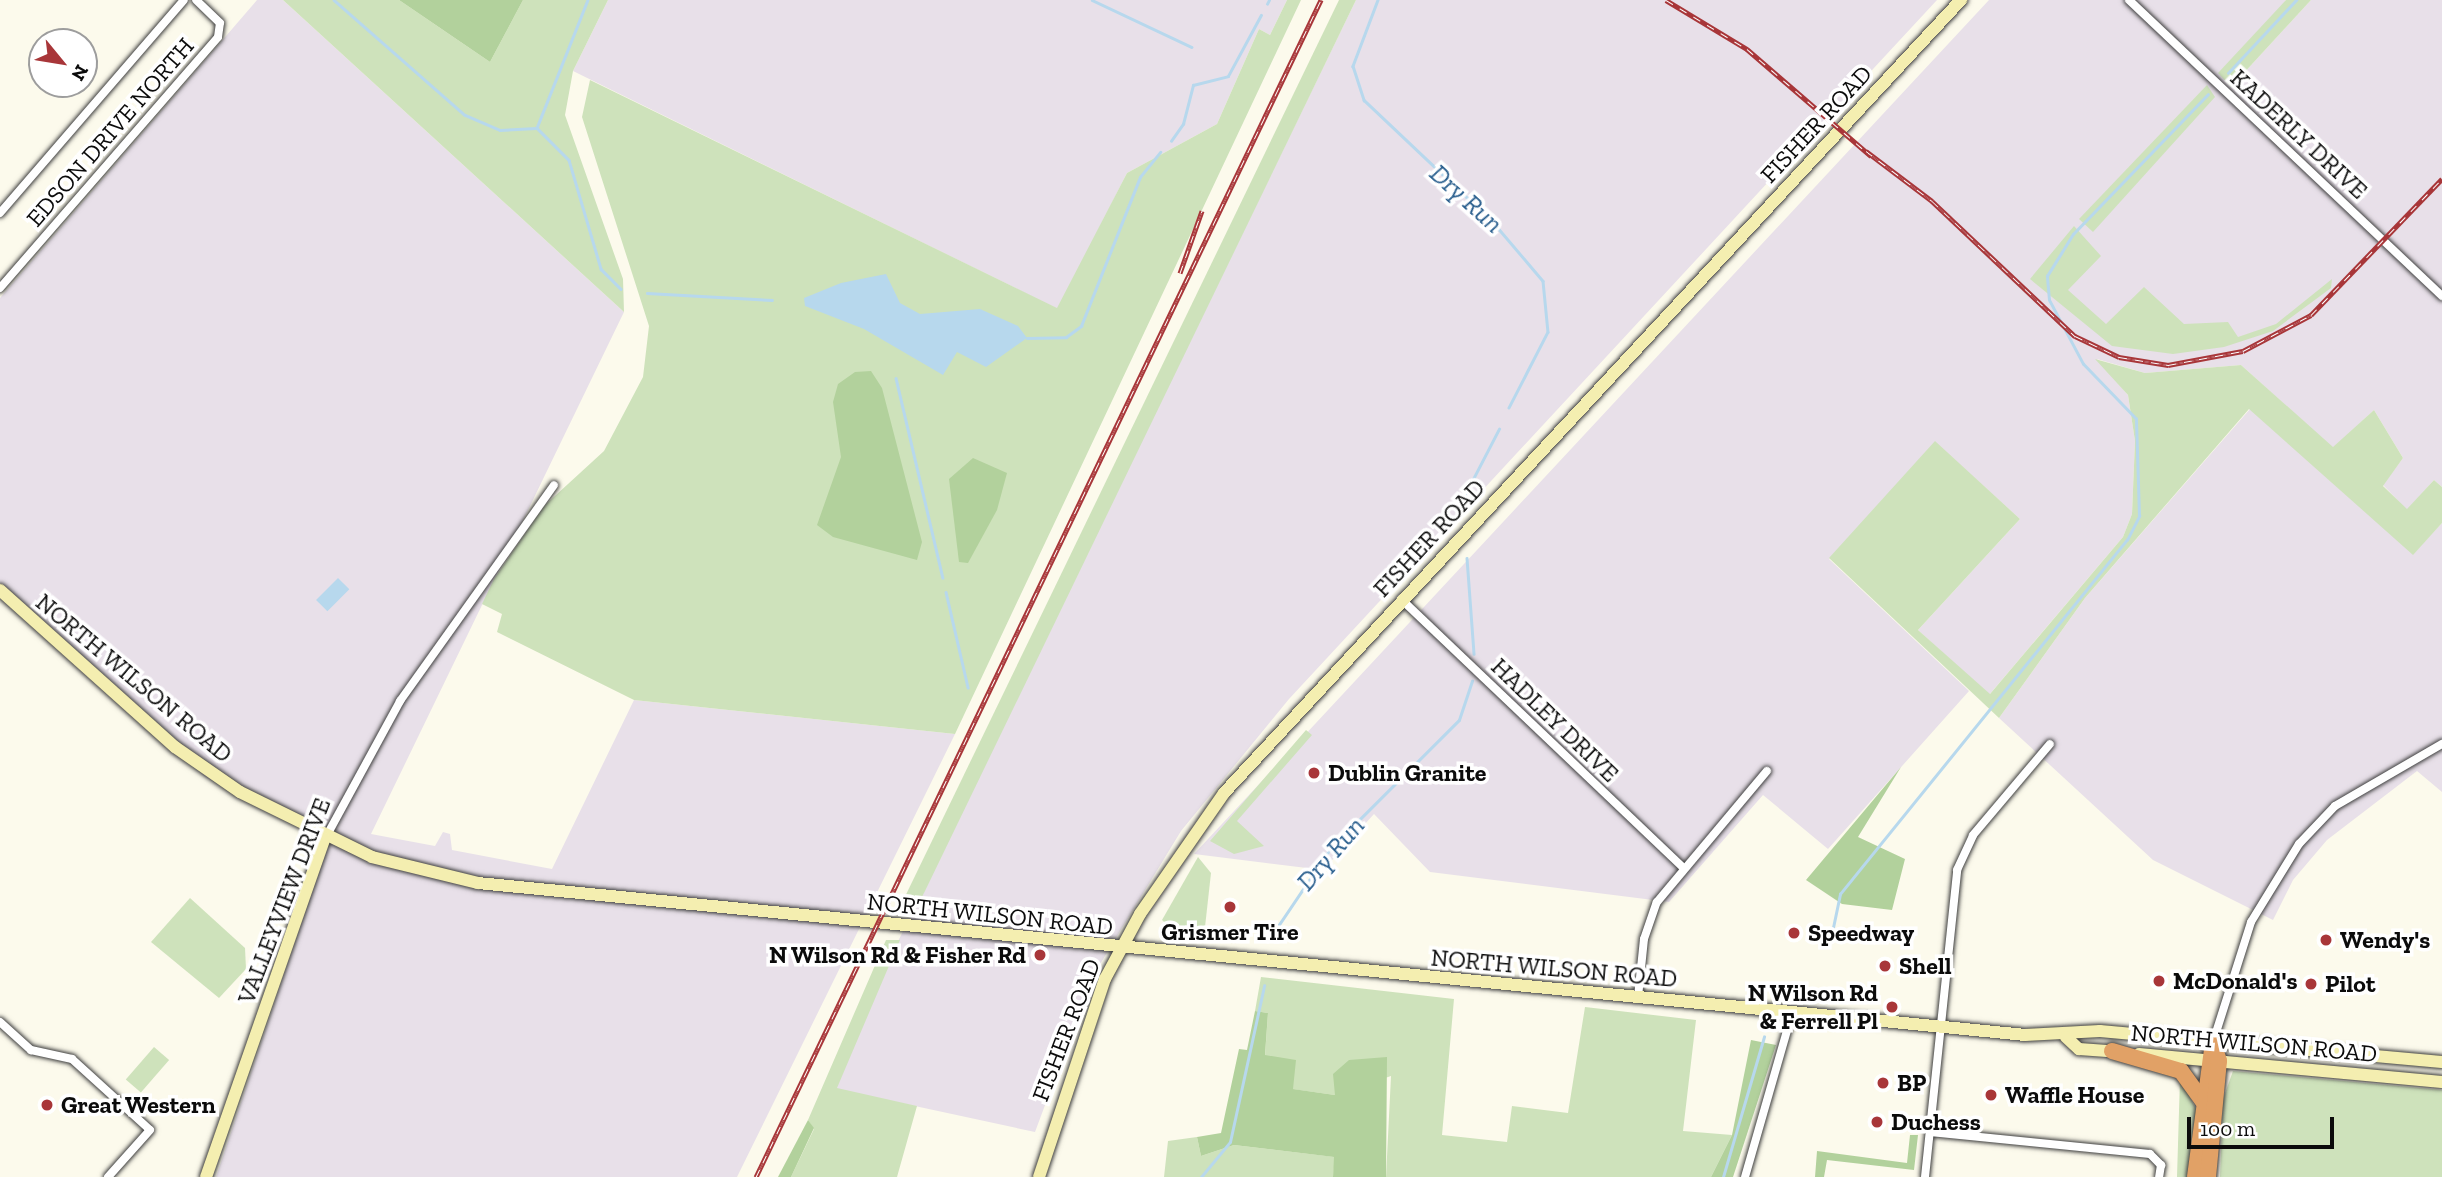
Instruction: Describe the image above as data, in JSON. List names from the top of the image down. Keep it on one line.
{"streets":{"main road":["FISHER ROAD","NORTH WILSON ROAD","VALLEYVIEW DRIVE"],"street":["EDSON DRIVE NORTH","KADERLY DRIVE","HADLEY DRIVE"]},"crossings":[["FISHER ROAD","NORTH WILSON ROAD"],["FISHER ROAD","HADLEY DRIVE"],["NORTH WILSON ROAD","VALLEYVIEW DRIVE"]],"water":["Dry Run"],"places":["Dublin Granite","Grismer Tire","Speedway","Wendy's","N Wilson Rd & Fisher Rd","Shell","McDonald's","Pilot","N Wilson Rd & Ferrell Pl","BP","Waffle House","Great Western","Duchess"],"scale_bar":"100 m","north":"bottom right"}
